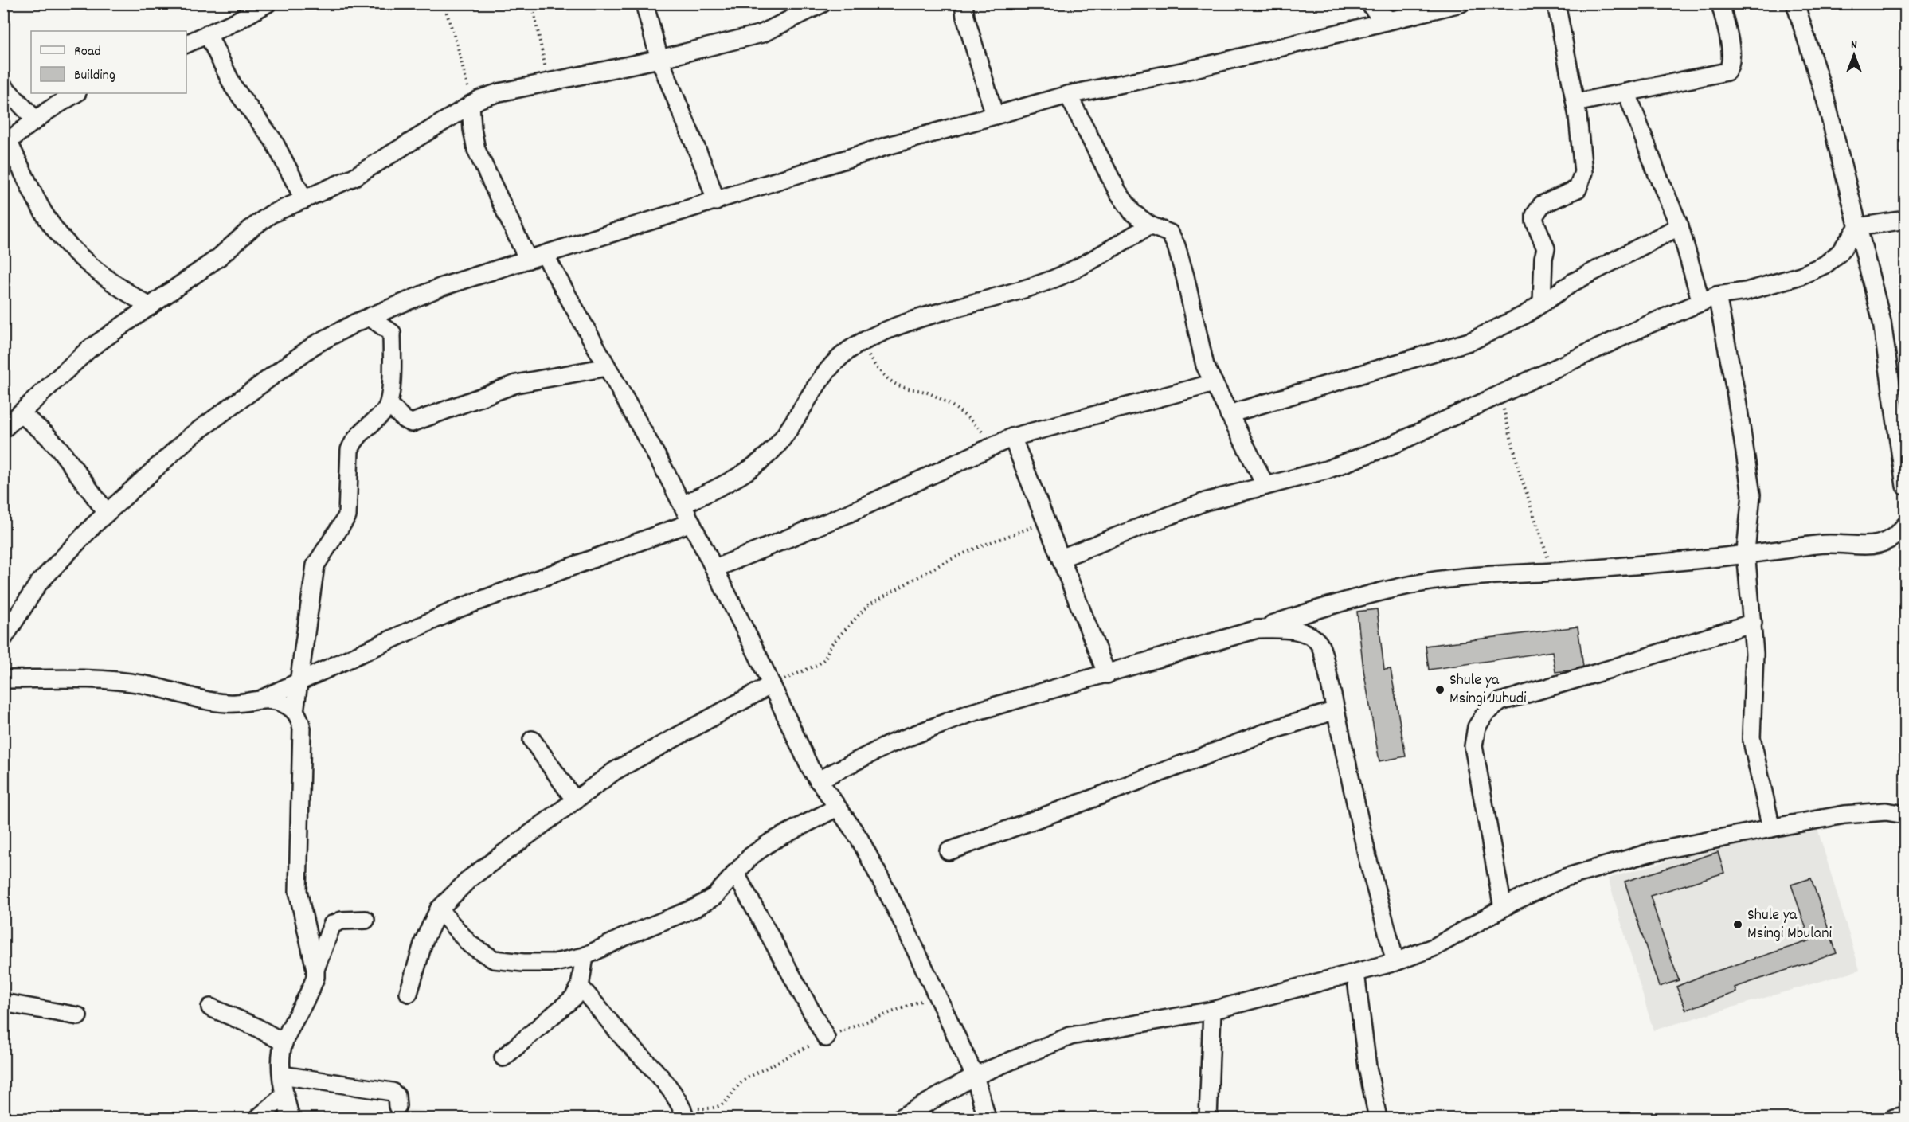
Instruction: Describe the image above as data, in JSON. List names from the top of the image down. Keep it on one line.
{"places":["Shule ya Msingi Juhudi","Shule ya Msingi Mbulani"],"legend":["Road","Building"],"north":"top"}
